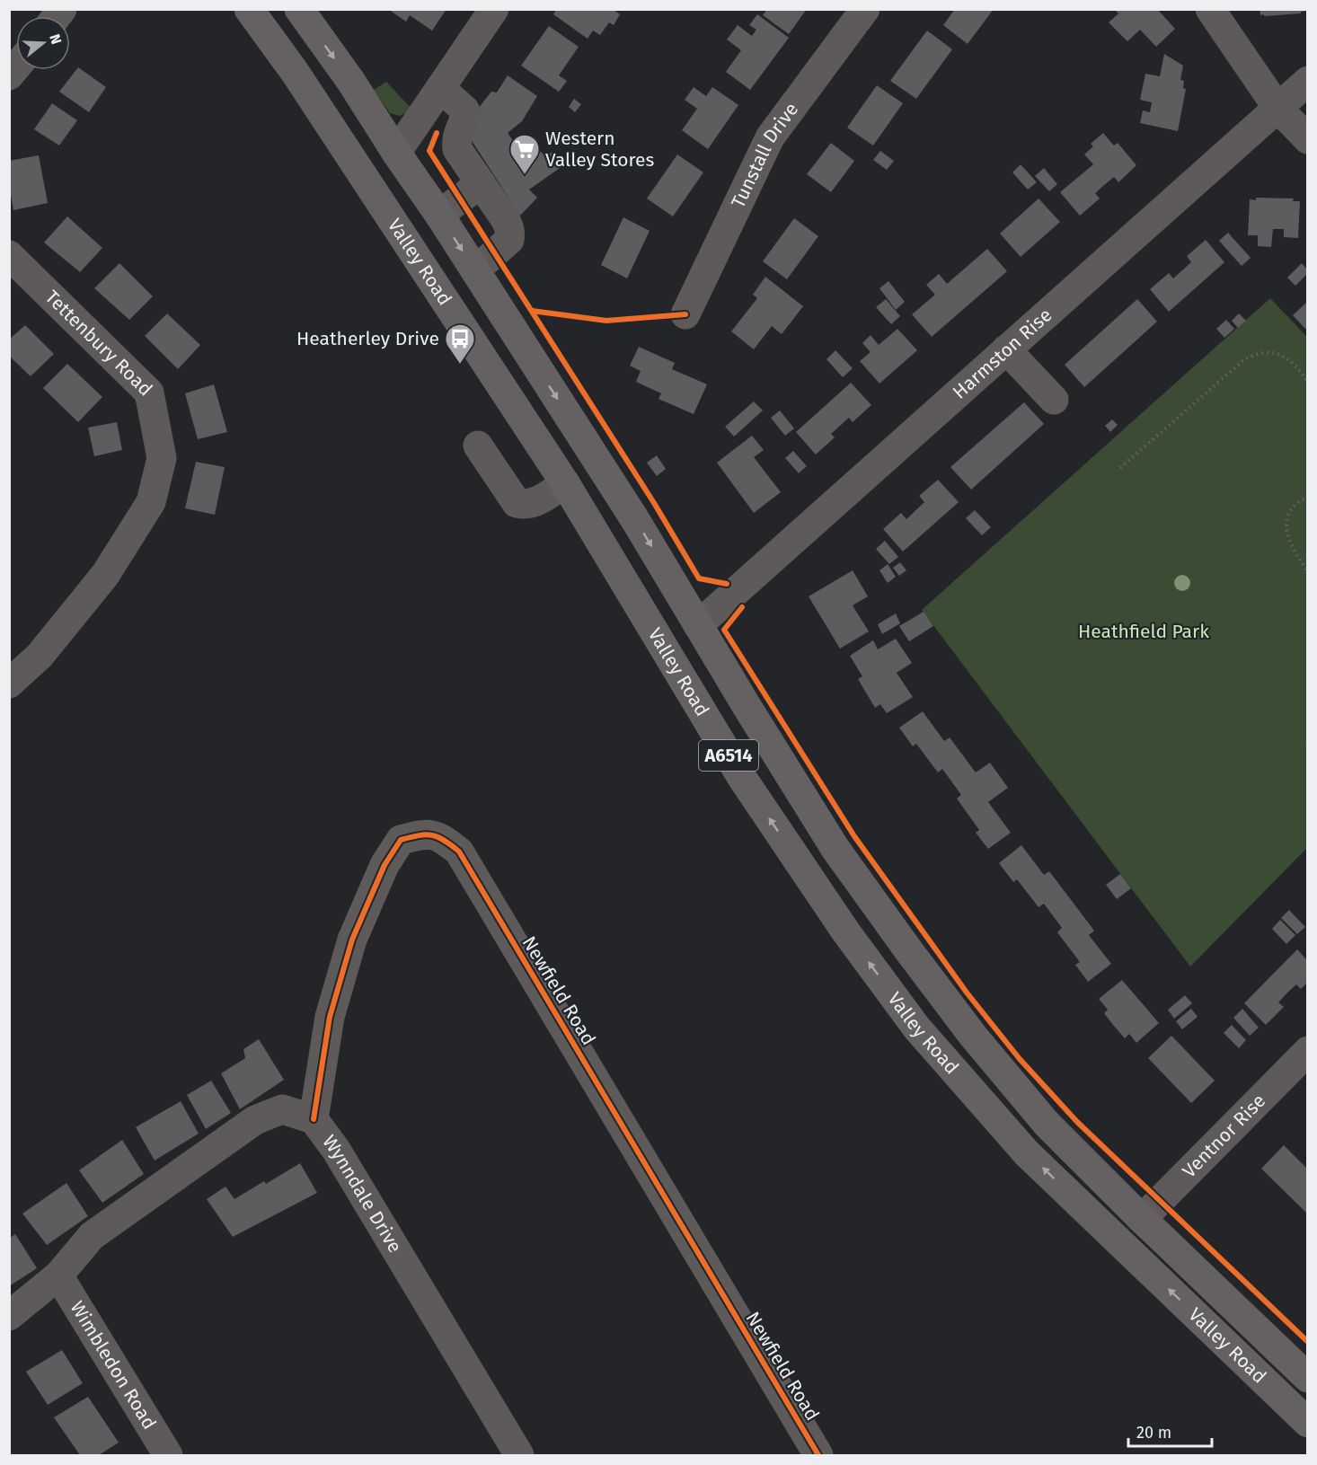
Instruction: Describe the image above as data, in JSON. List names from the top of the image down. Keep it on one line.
{"streets":{"highway":["Valley Road","A6514"],"street":["Tunstall Drive","Tettenbury Road","Harmston Rise","Newfield Road","Ventnor Rise","Wynndale Drive","Wimbledon Road"]},"crossings":[["Valley Road","Harmston Rise"],["Valley Road","Ventnor Rise"],["Newfield Road","Wynndale Drive"],["Wynndale Drive","Wimbledon Road"]],"parks":["Heathfield Park"],"places":{"supermarket":["Western Valley Stores"],"bus stop":["Heatherley Drive"]},"scale_bar":"20 m","north":"right"}
